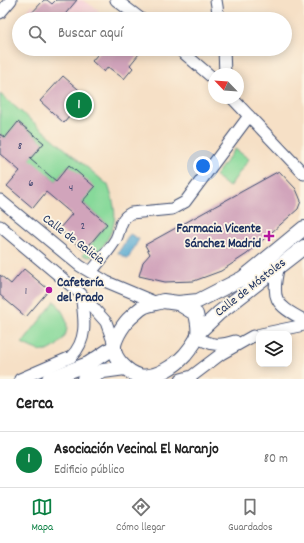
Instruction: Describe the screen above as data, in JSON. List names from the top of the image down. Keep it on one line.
{"streets":{"main road":["Calle de Móstoles"],"street":["Calle de Galicia"]},"crossings":[["Calle de Galicia","Calle de Móstoles"]],"places":{"health":["Farmacia Vicente Sánchez Madrid"],"other":["Cafetería del Prado"]},"house_numbers":["8","6","4","2","1"],"north":"top left","page":{"search":"Buscar aquí","pins":"1","heading":"Cerca","list":[{"mark":"1","name":"Asociación Vecinal El Naranjo","note":"Edificio público","value":"80 m"}],"nav":["Mapa","Cómo llegar","Guardados"]}}
